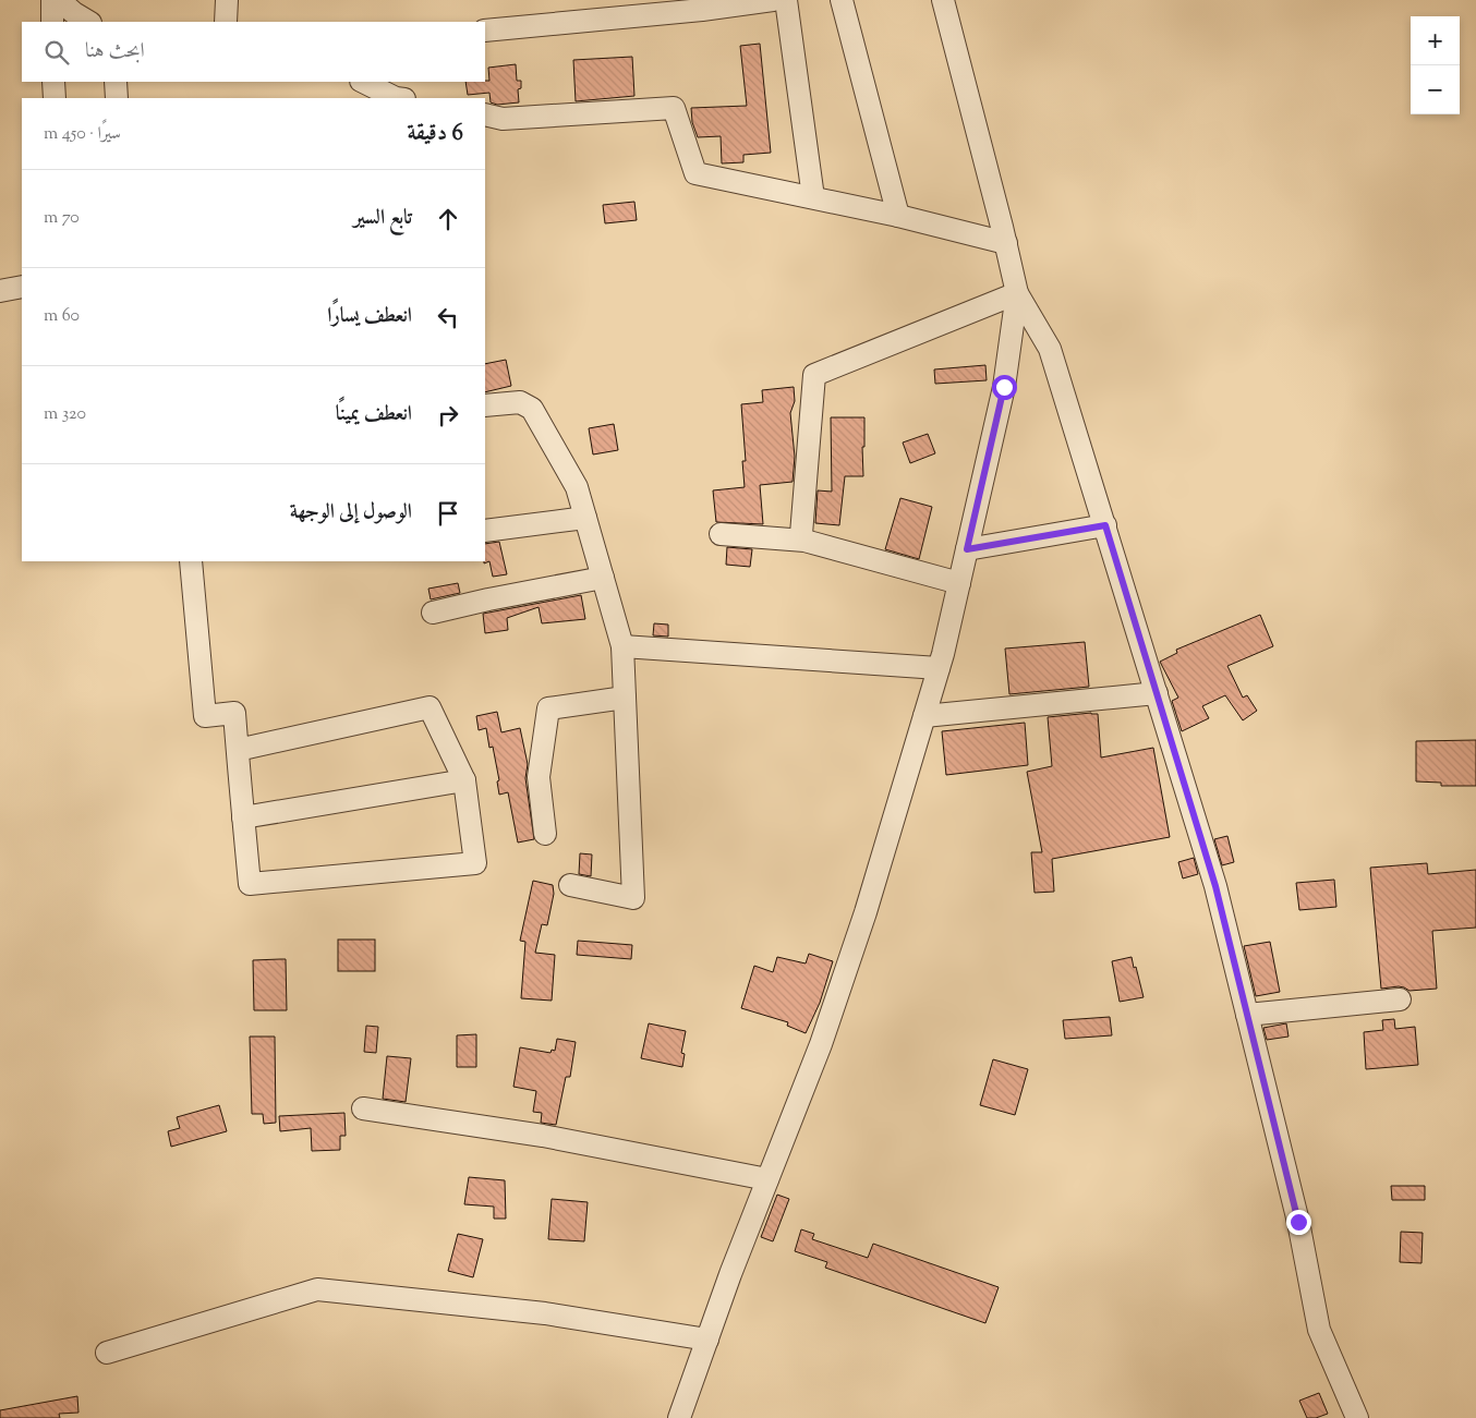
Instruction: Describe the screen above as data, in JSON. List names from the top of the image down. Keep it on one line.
{"page":{"map_buttons":["+","−"],"search":"ابحث هنا","heading":["6 دقيقة","سيرًا · 450 m"],"list":[["تابع السير","70 m"],["انعطف يسارًا","60 m"],["انعطف يمينًا","320 m"],"الوصول إلى الوجهة"]}}
